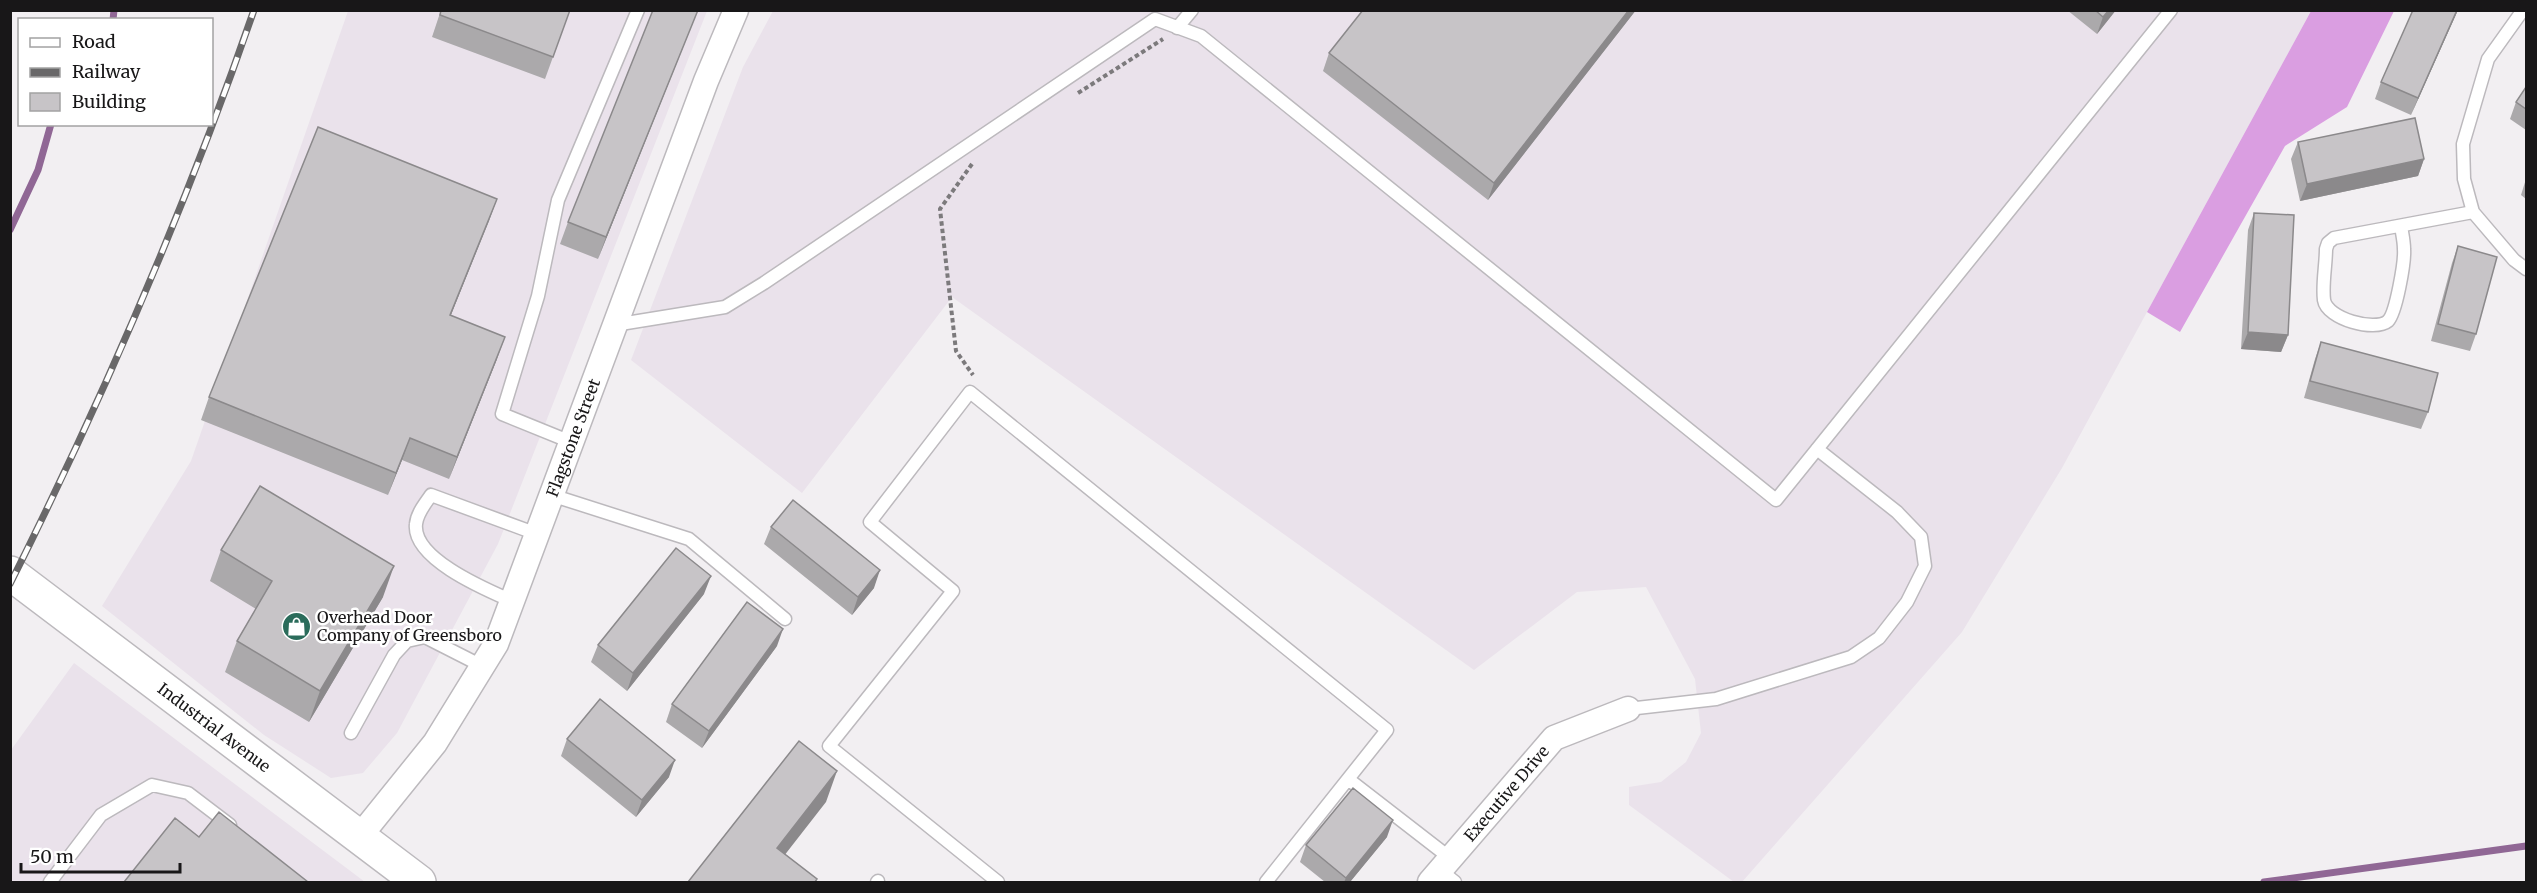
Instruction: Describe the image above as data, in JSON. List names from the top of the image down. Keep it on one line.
{"streets":{"main road":["Industrial Avenue"],"street":["Flagstone Street","Executive Drive"]},"crossings":[["Flagstone Street","Industrial Avenue"]],"places":{"shop":["Overhead Door Company of Greensboro"]},"legend":["Road","Railway","Building"],"scale_bar":"50 m"}
